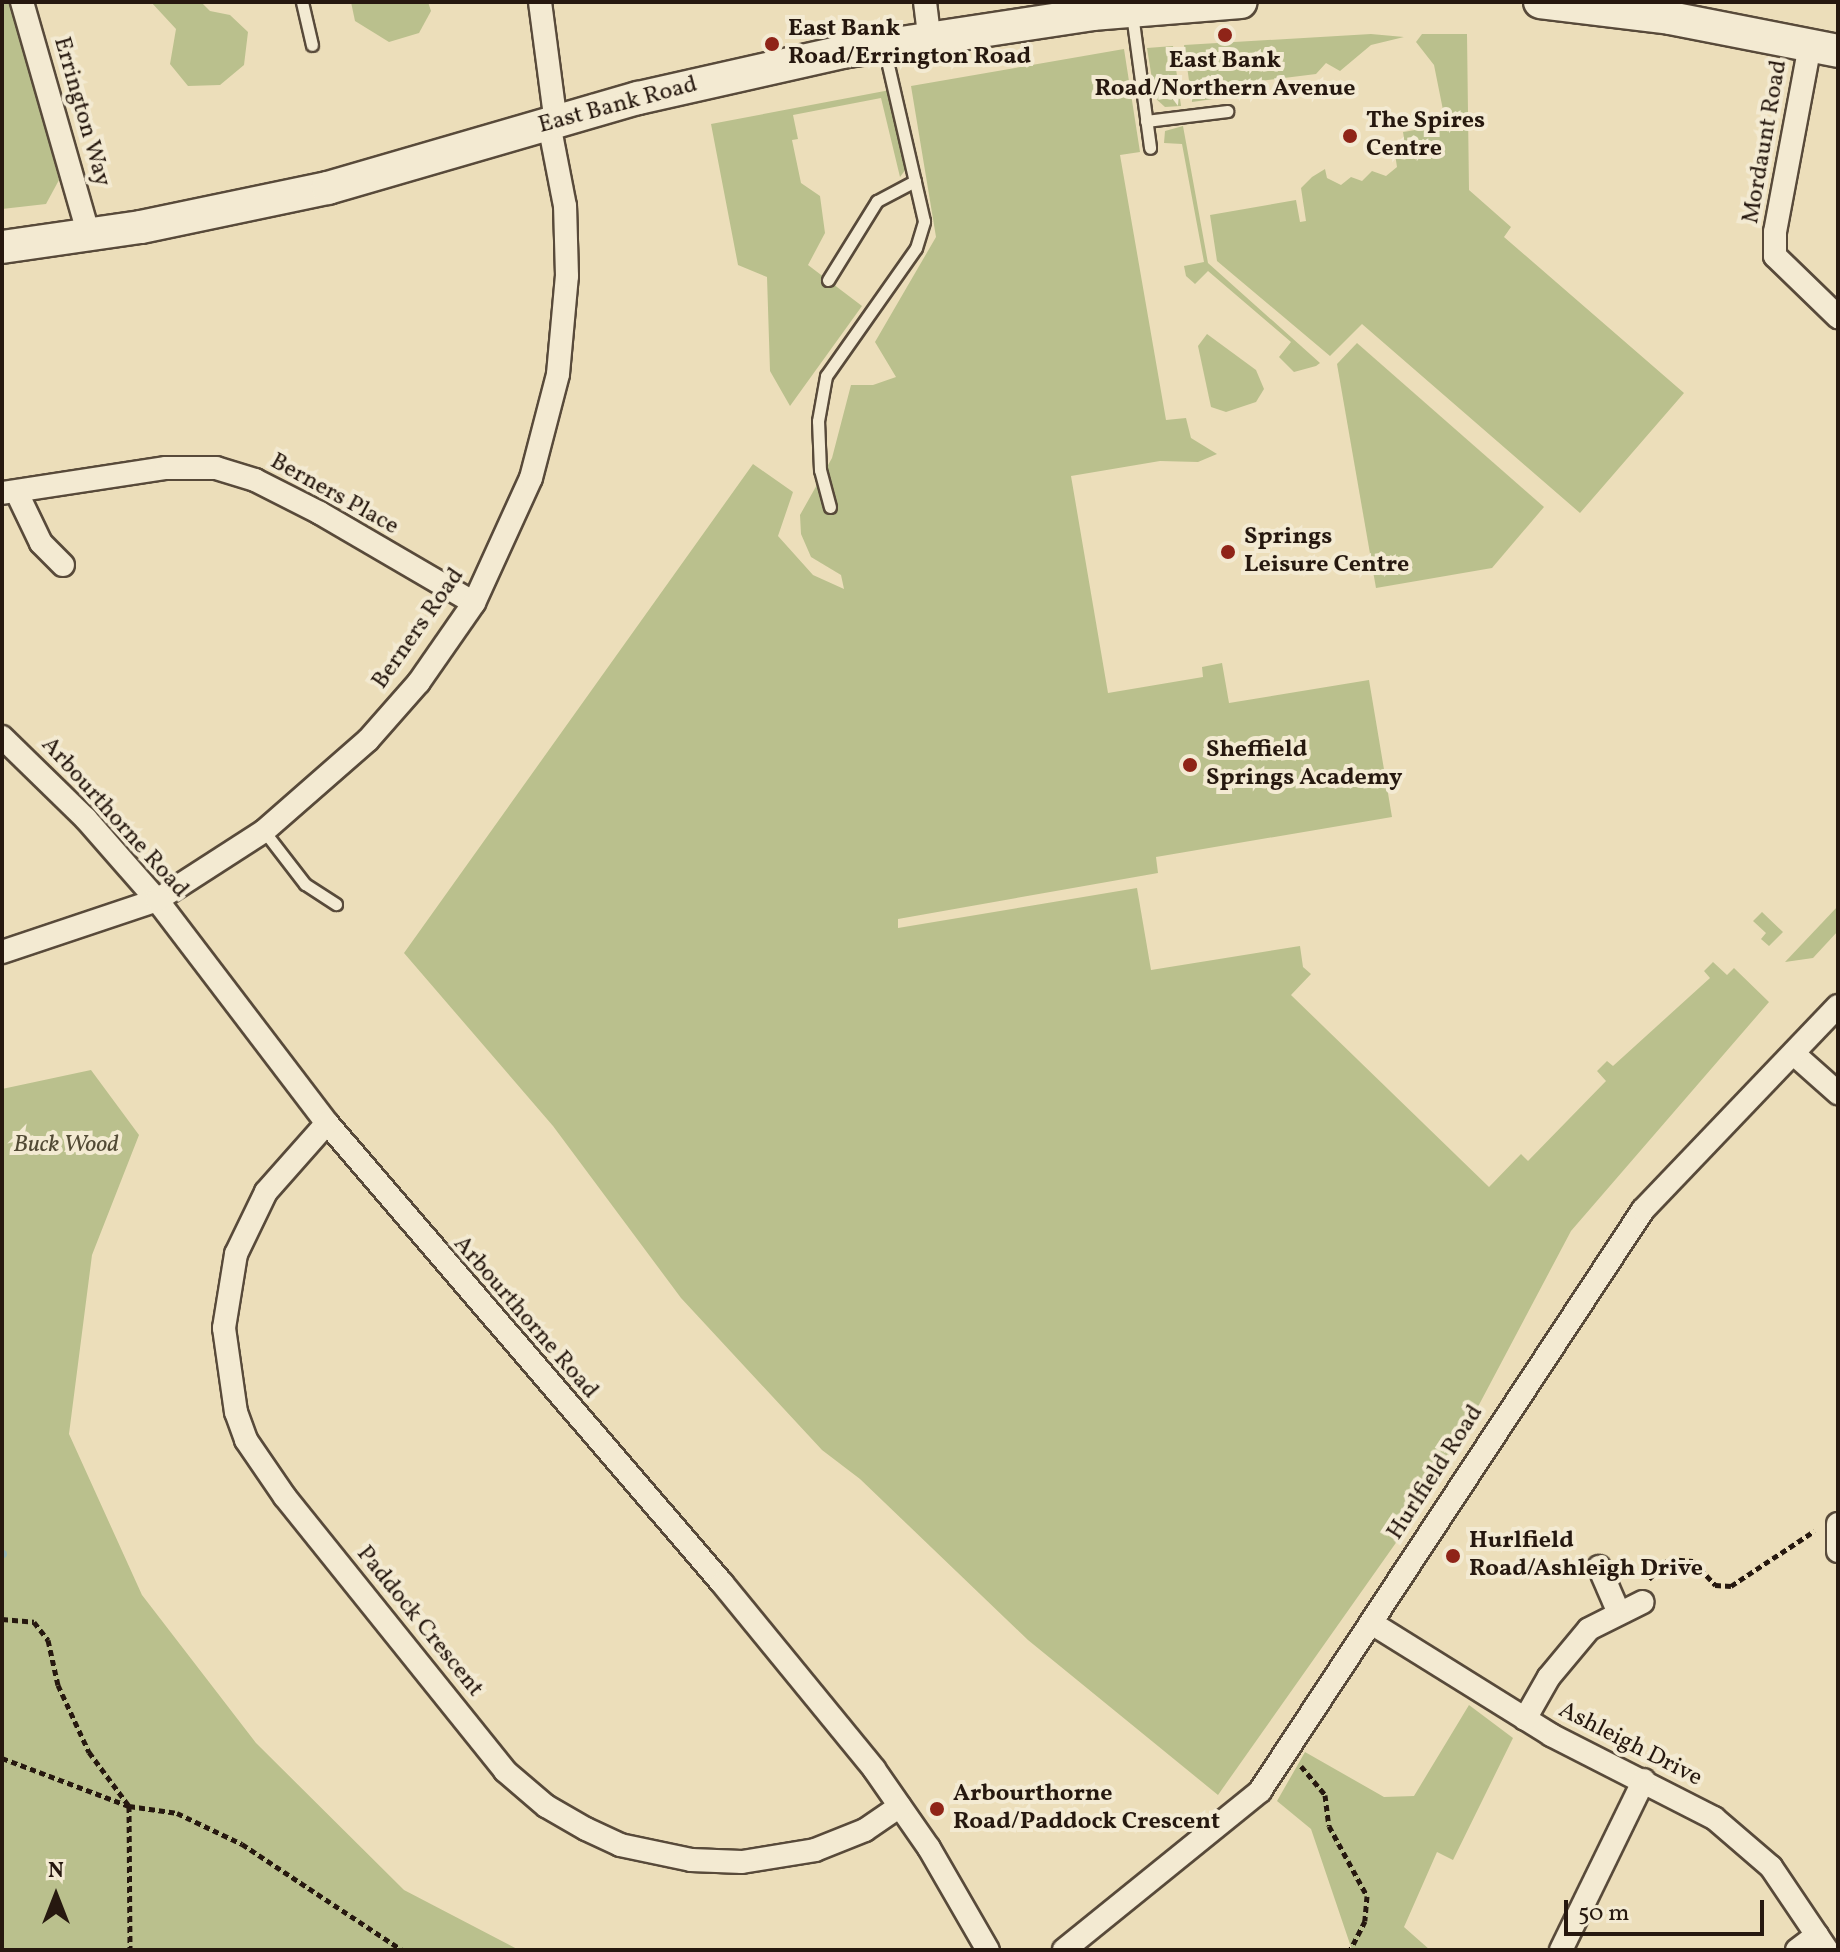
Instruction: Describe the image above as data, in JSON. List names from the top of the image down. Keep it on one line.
{"streets":{"street":["East Bank Road","Errington Way","Mordaunt Road","Berners Place","Berners Road","Arbourthorne Road","Hurlfield Road","Paddock Crescent","Ashleigh Drive"]},"crossings":[["East Bank Road","Errington Way"],["East Bank Road","Berners Road"],["Berners Place","Berners Road"],["Berners Road","Arbourthorne Road"],["Arbourthorne Road","Paddock Crescent"],["Hurlfield Road","Ashleigh Drive"]],"parks":["Buck Wood"],"places":["East Bank Road/Northern Avenue","East Bank Road/Errington Road","The Spires Centre","Springs Leisure Centre","Sheffield Springs Academy","Hurlfield Road/Ashleigh Drive","Arbourthorne Road/Paddock Crescent"],"scale_bar":"50 m","north":"top"}
